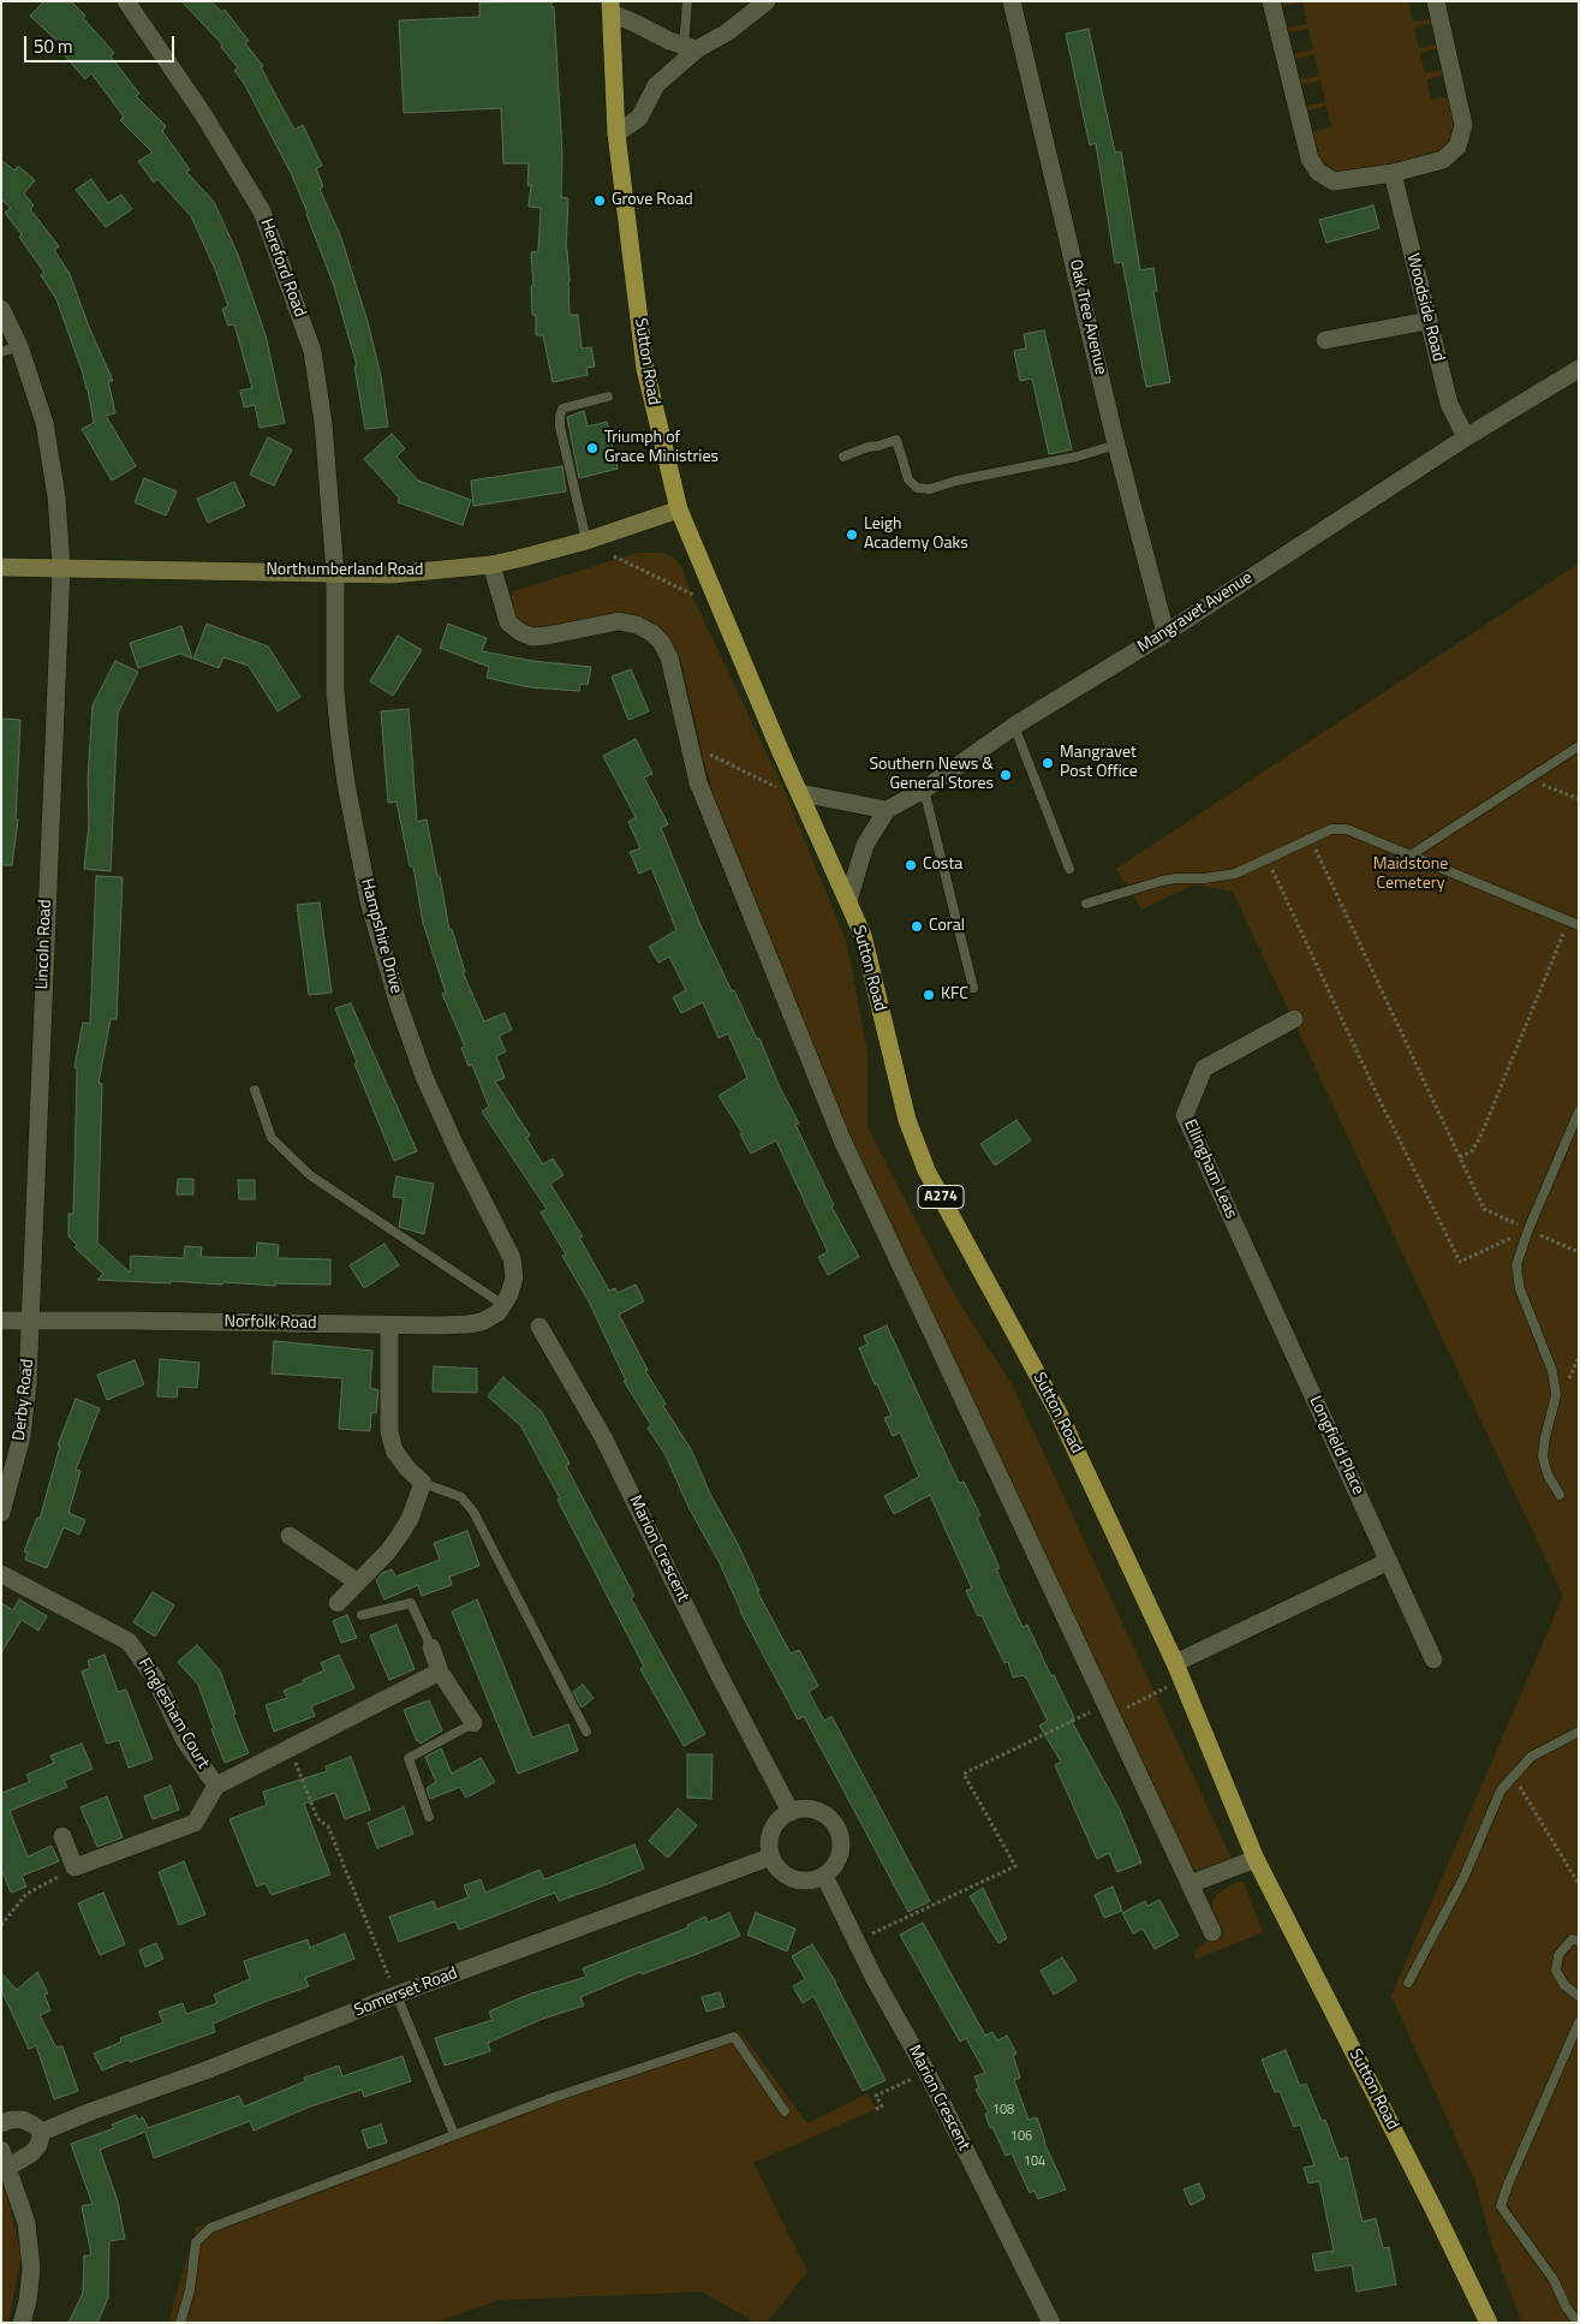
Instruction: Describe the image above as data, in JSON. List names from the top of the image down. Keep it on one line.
{"streets":{"main road":["Sutton Road","A274"],"street":["Hereford Road","Woodside Road","Oak Tree Avenue","Northumberland Road","Mangravet Avenue","Hampshire Drive","Lincoln Road","Ellingham Leas","Norfolk Road","Derby Road","Longfield Place","Marion Crescent","Finglesham Court","Somerset Road"]},"crossings":[["Hereford Road","Northumberland Road"],["Hereford Road","Hampshire Drive"],["Woodside Road","Mangravet Avenue"],["Oak Tree Avenue","Mangravet Avenue"],["Sutton Road","Northumberland Road"],["Northumberland Road","Hampshire Drive"],["Northumberland Road","Lincoln Road"],["Hampshire Drive","Norfolk Road"],["Lincoln Road","Norfolk Road"],["Lincoln Road","Derby Road"],["Ellingham Leas","Longfield Place"],["Norfolk Road","Derby Road"],["Marion Crescent","Somerset Road"]],"parks":["Maidstone Cemetery"],"places":["Grove Road","Triumph of Grace Ministries","Leigh Academy Oaks","Mangravet Post Office","Southern News & General Stores","Costa","Coral","KFC"],"house_numbers":["108","106","104"],"scale_bar":"50 m"}
